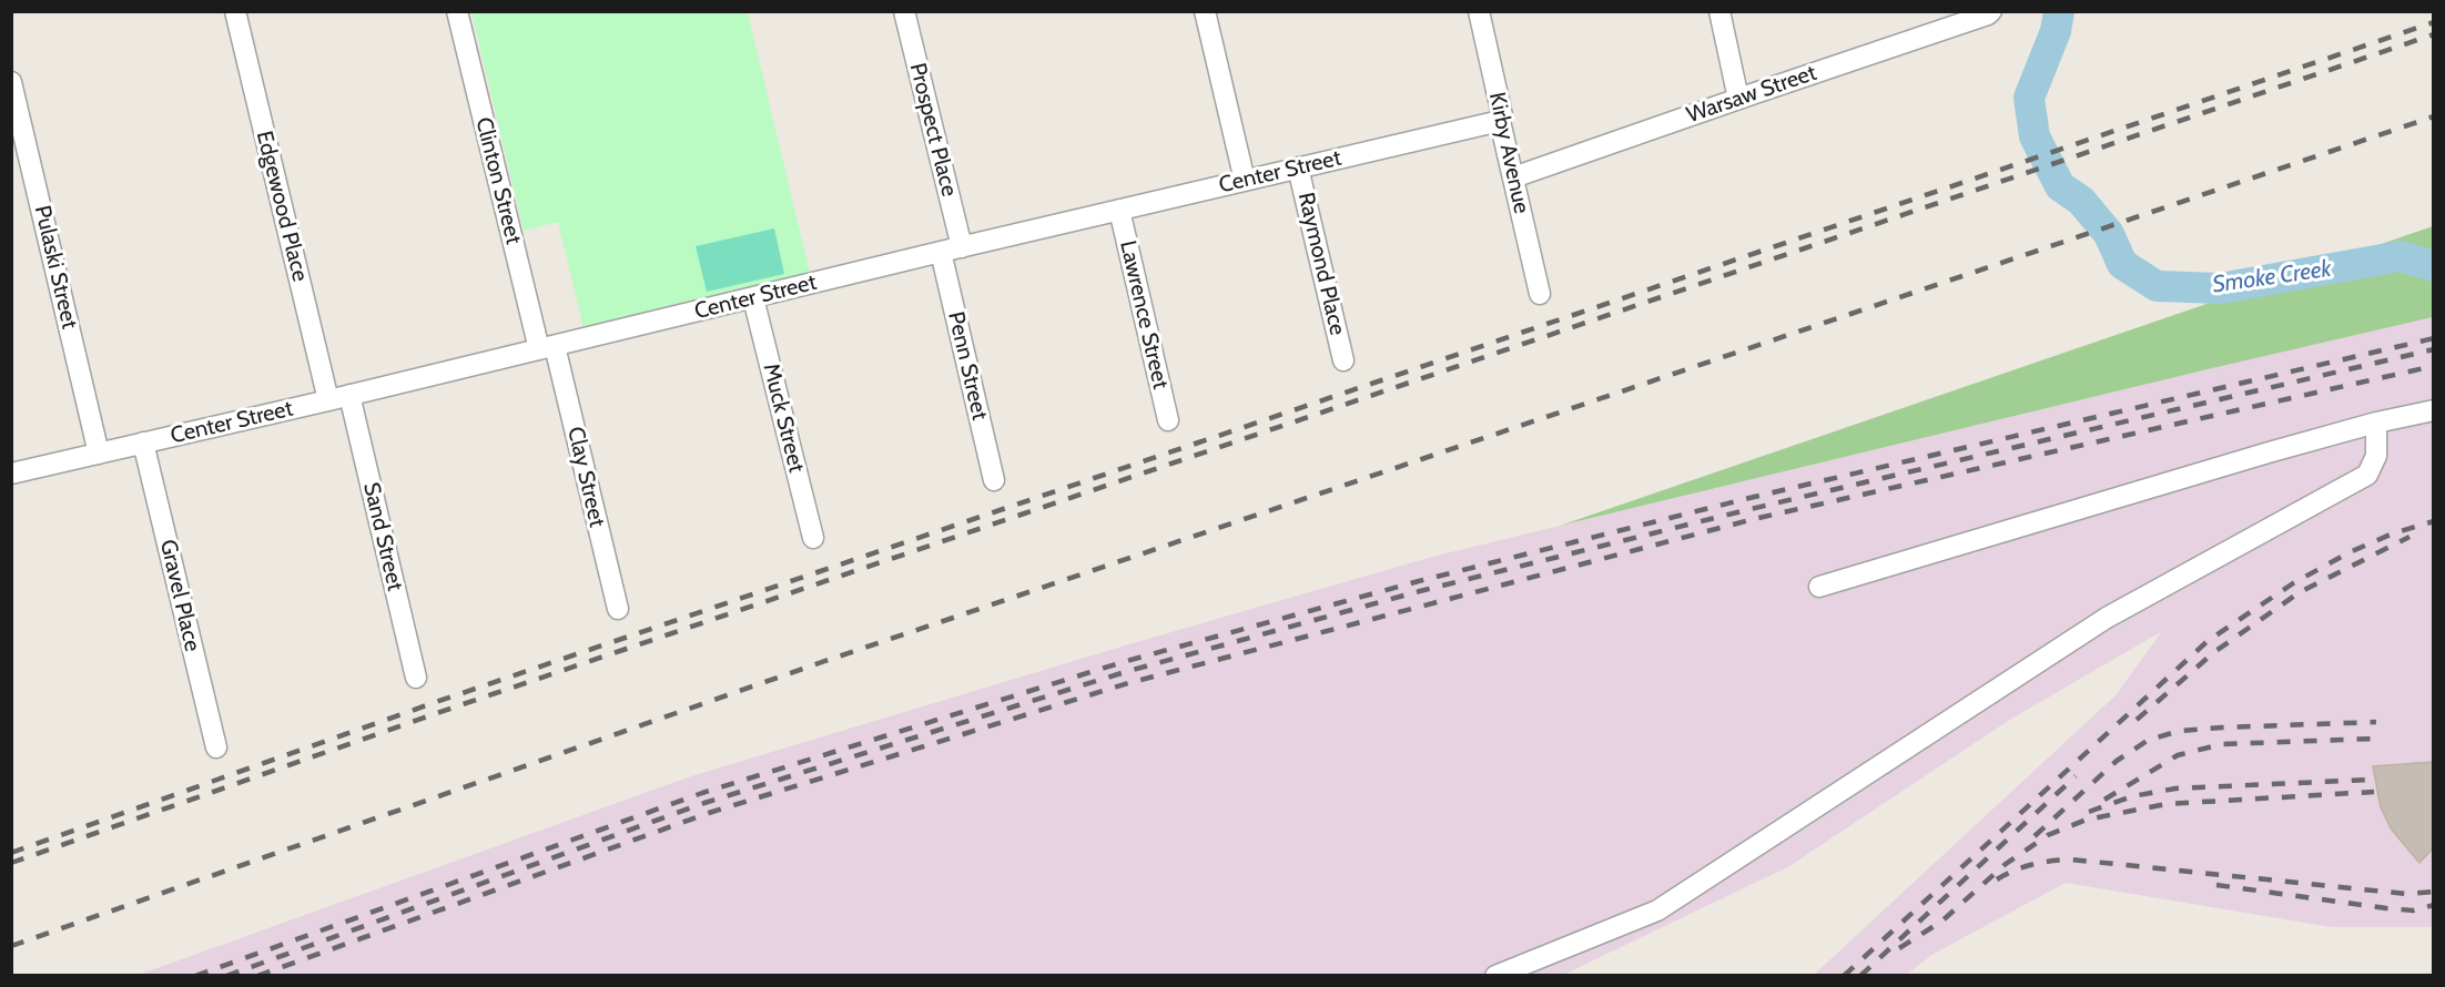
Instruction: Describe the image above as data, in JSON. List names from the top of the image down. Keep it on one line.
{"streets":{"street":["Warsaw Street","Prospect Place","Kirby Avenue","Center Street","Clinton Street","Edgewood Place","Raymond Place","Pulaski Street","Lawrence Street","Penn Street","Muck Street","Clay Street","Sand Street","Gravel Place"]},"crossings":[["Warsaw Street","Kirby Avenue"],["Prospect Place","Center Street"],["Kirby Avenue","Center Street"],["Center Street","Clinton Street"],["Center Street","Edgewood Place"],["Center Street","Raymond Place"],["Center Street","Pulaski Street"],["Center Street","Lawrence Street"],["Center Street","Penn Street"],["Center Street","Muck Street"],["Center Street","Clay Street"],["Center Street","Sand Street"],["Center Street","Gravel Place"],["Clinton Street","Clay Street"]],"water":["Smoke Creek"]}
